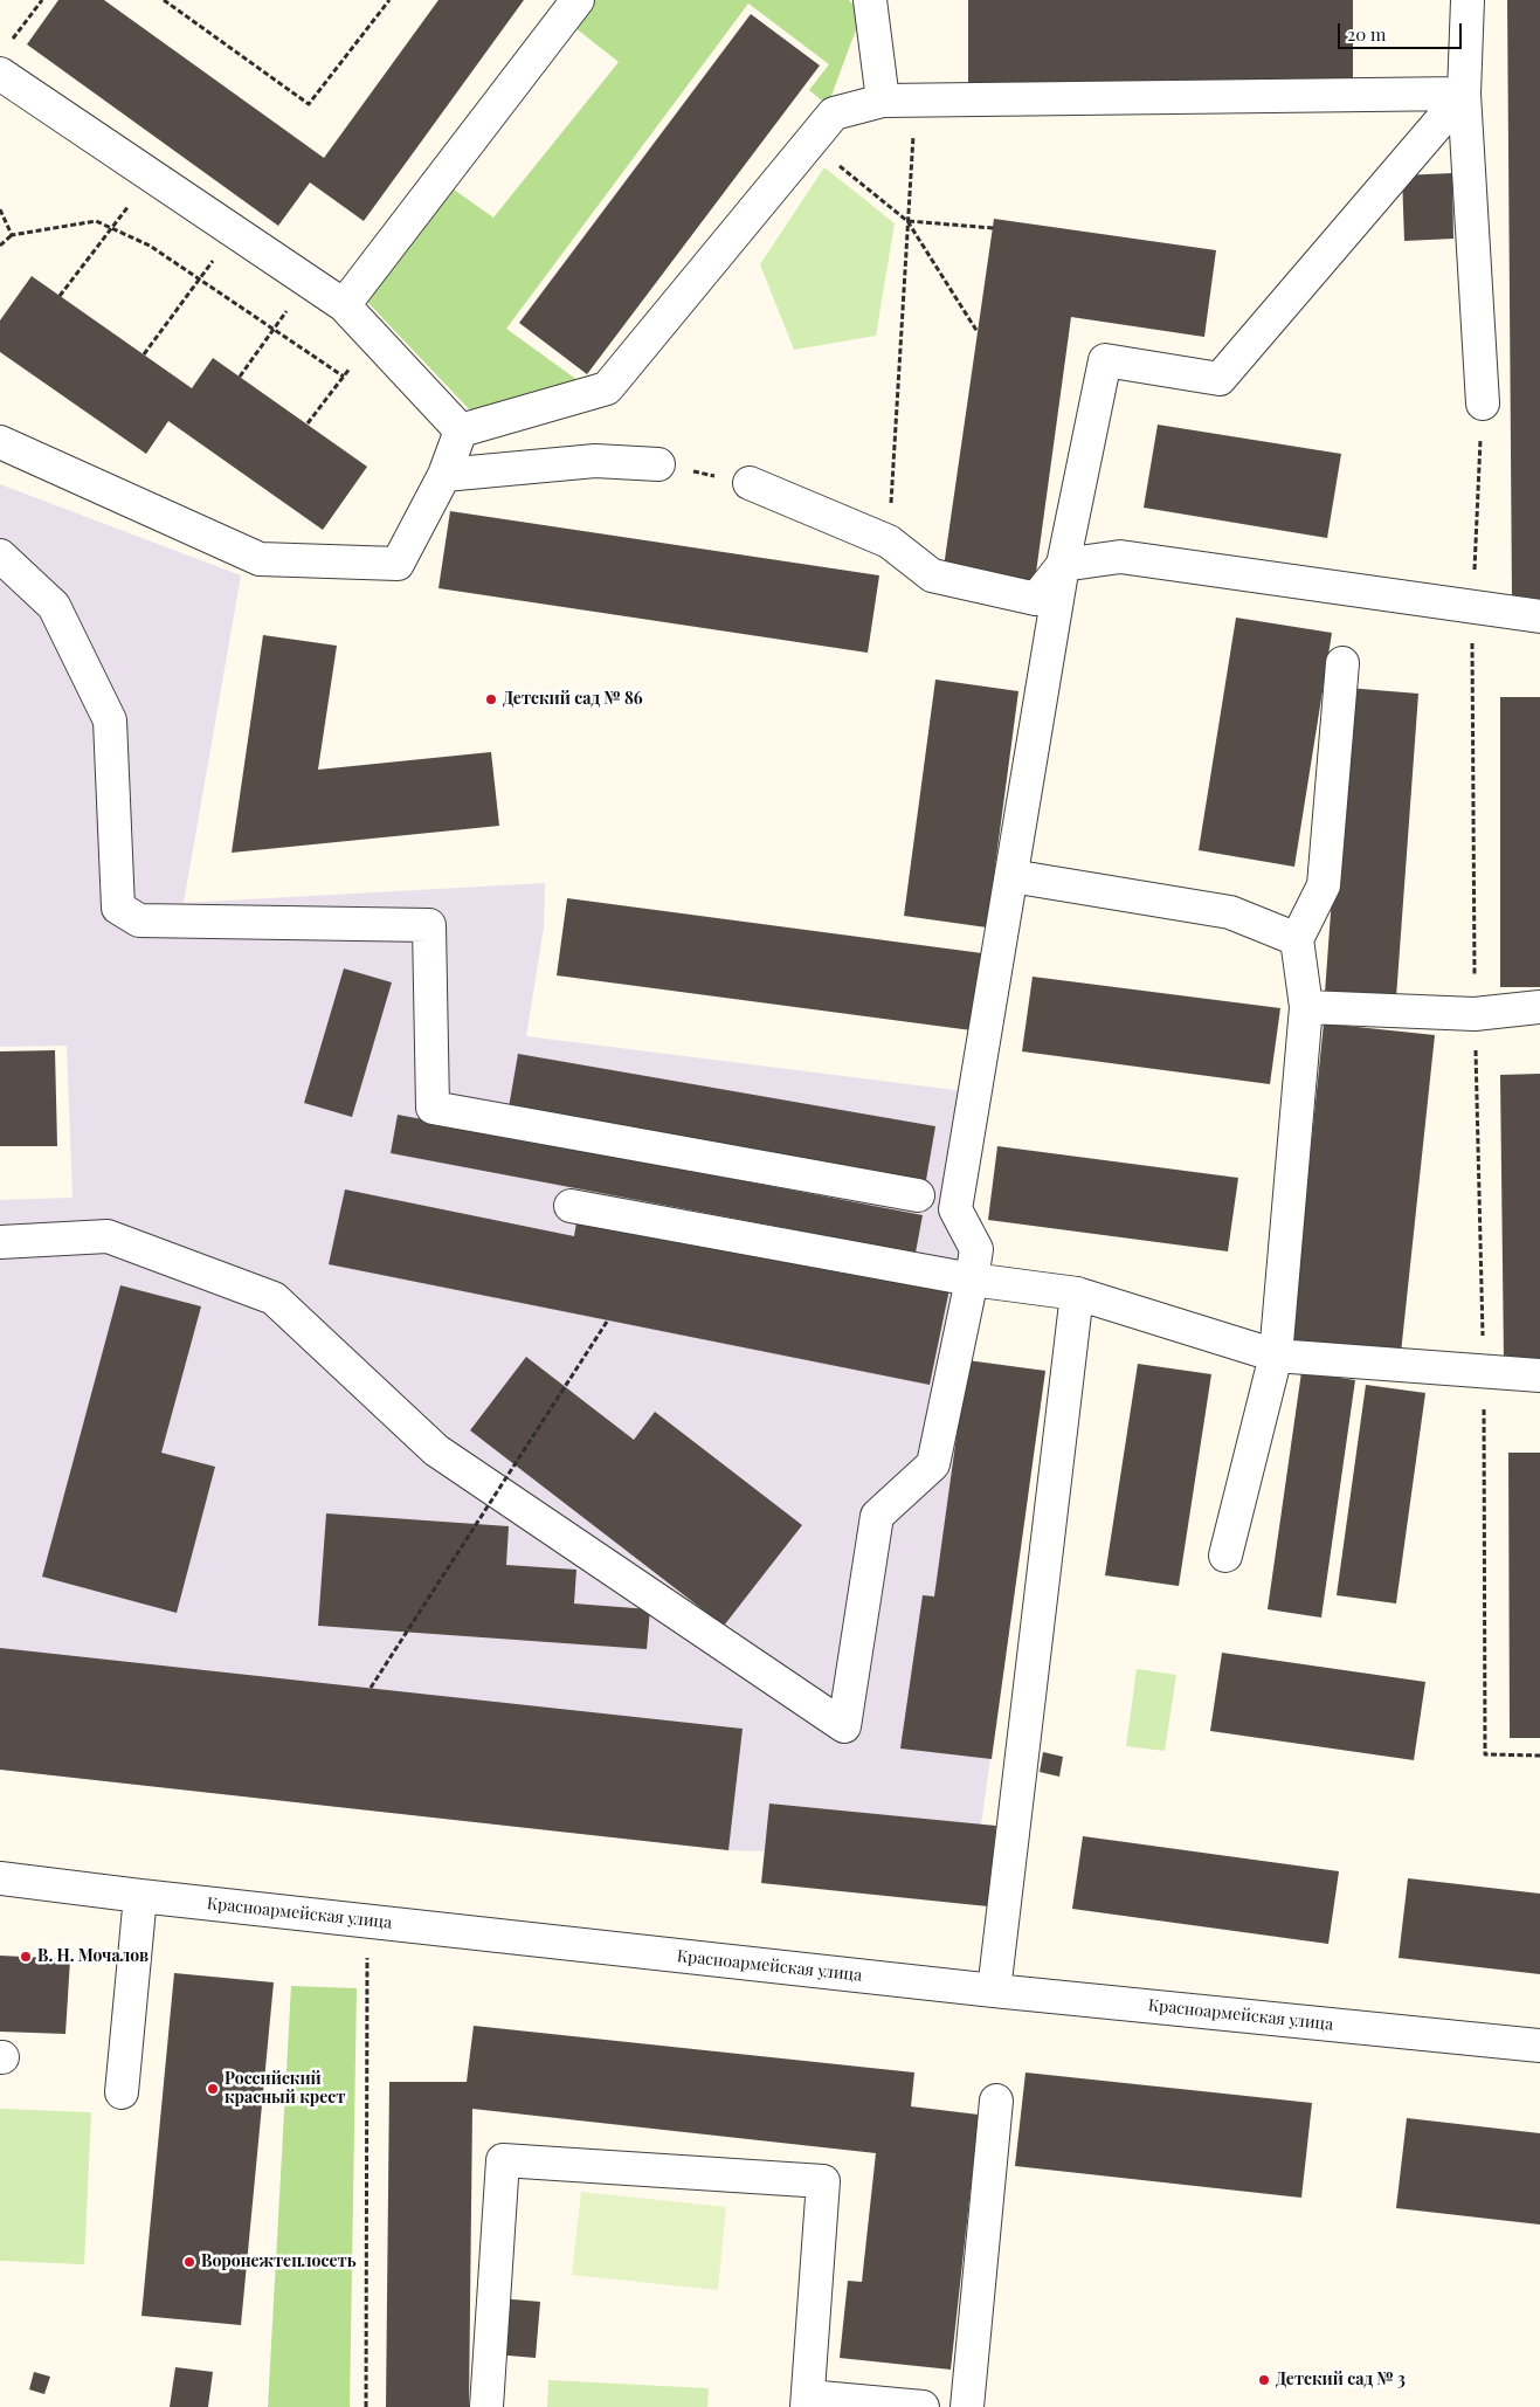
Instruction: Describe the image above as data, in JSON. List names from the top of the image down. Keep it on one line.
{"streets":{"street":["Красноармейская улица"]},"places":["Детский сад № 86","В. Н. Мочалов","Российский красный крест","Воронежтеплосеть","Детский сад № 3"],"scale_bar":"20 m"}
